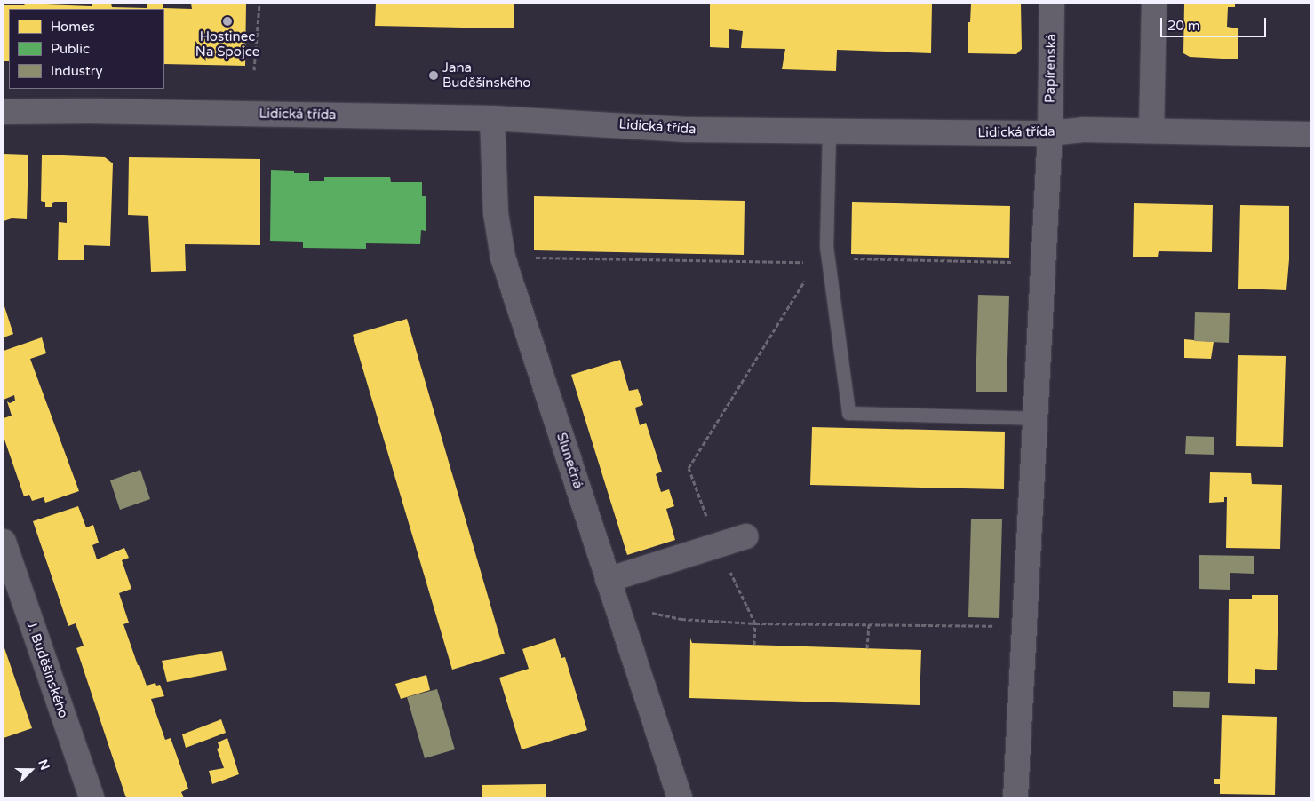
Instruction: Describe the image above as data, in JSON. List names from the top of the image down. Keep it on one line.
{"streets":{"street":["Papírenská","Lidická třída","Slunečná","J. Buděšínského"]},"crossings":[["Papírenská","Lidická třída"],["Lidická třída","Slunečná"]],"places":["Hostinec Na Spojce","Jana Buděšínského"],"legend":["Homes","Public","Industry"],"scale_bar":"20 m","north":"right"}
